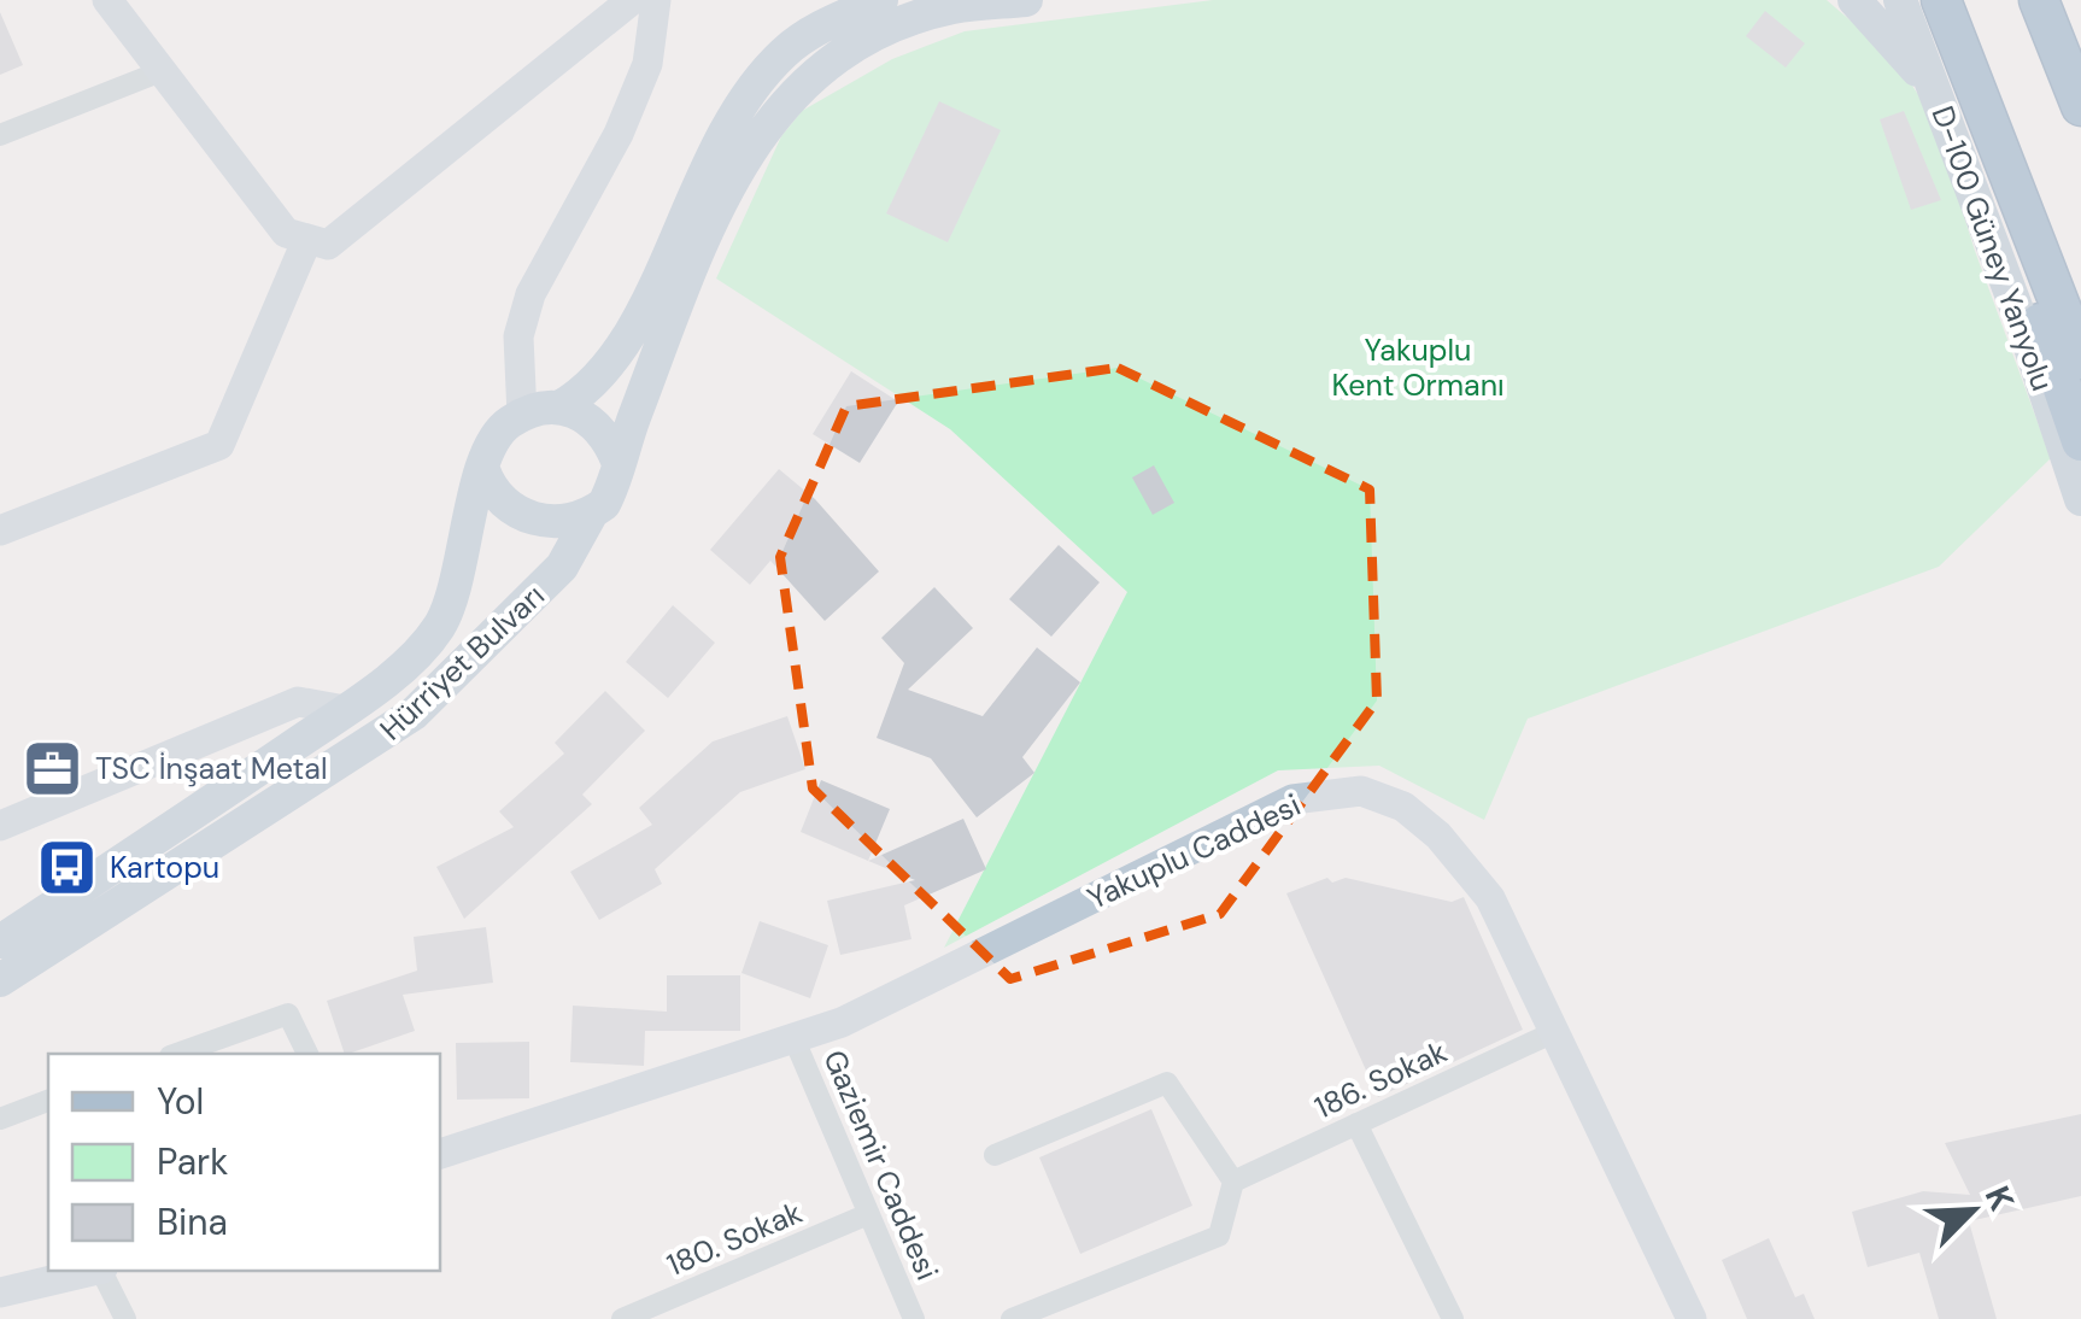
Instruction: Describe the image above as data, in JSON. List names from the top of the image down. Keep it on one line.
{"streets":{"main road":["D-100 Güney Yanyolu","Hürriyet Bulvarı"],"street":["Yakuplu Caddesi","186. Sokak","Gaziemir Caddesi","180. Sokak"]},"crossings":[["Yakuplu Caddesi","186. Sokak"],["Yakuplu Caddesi","Gaziemir Caddesi"],["Gaziemir Caddesi","180. Sokak"]],"parks":["Yakuplu Kent Ormanı"],"places":{"office":["TSC İnşaat Metal"],"bus stop":["Kartopu"]},"legend":["Yol","Park","Bina"],"north":"top right"}
